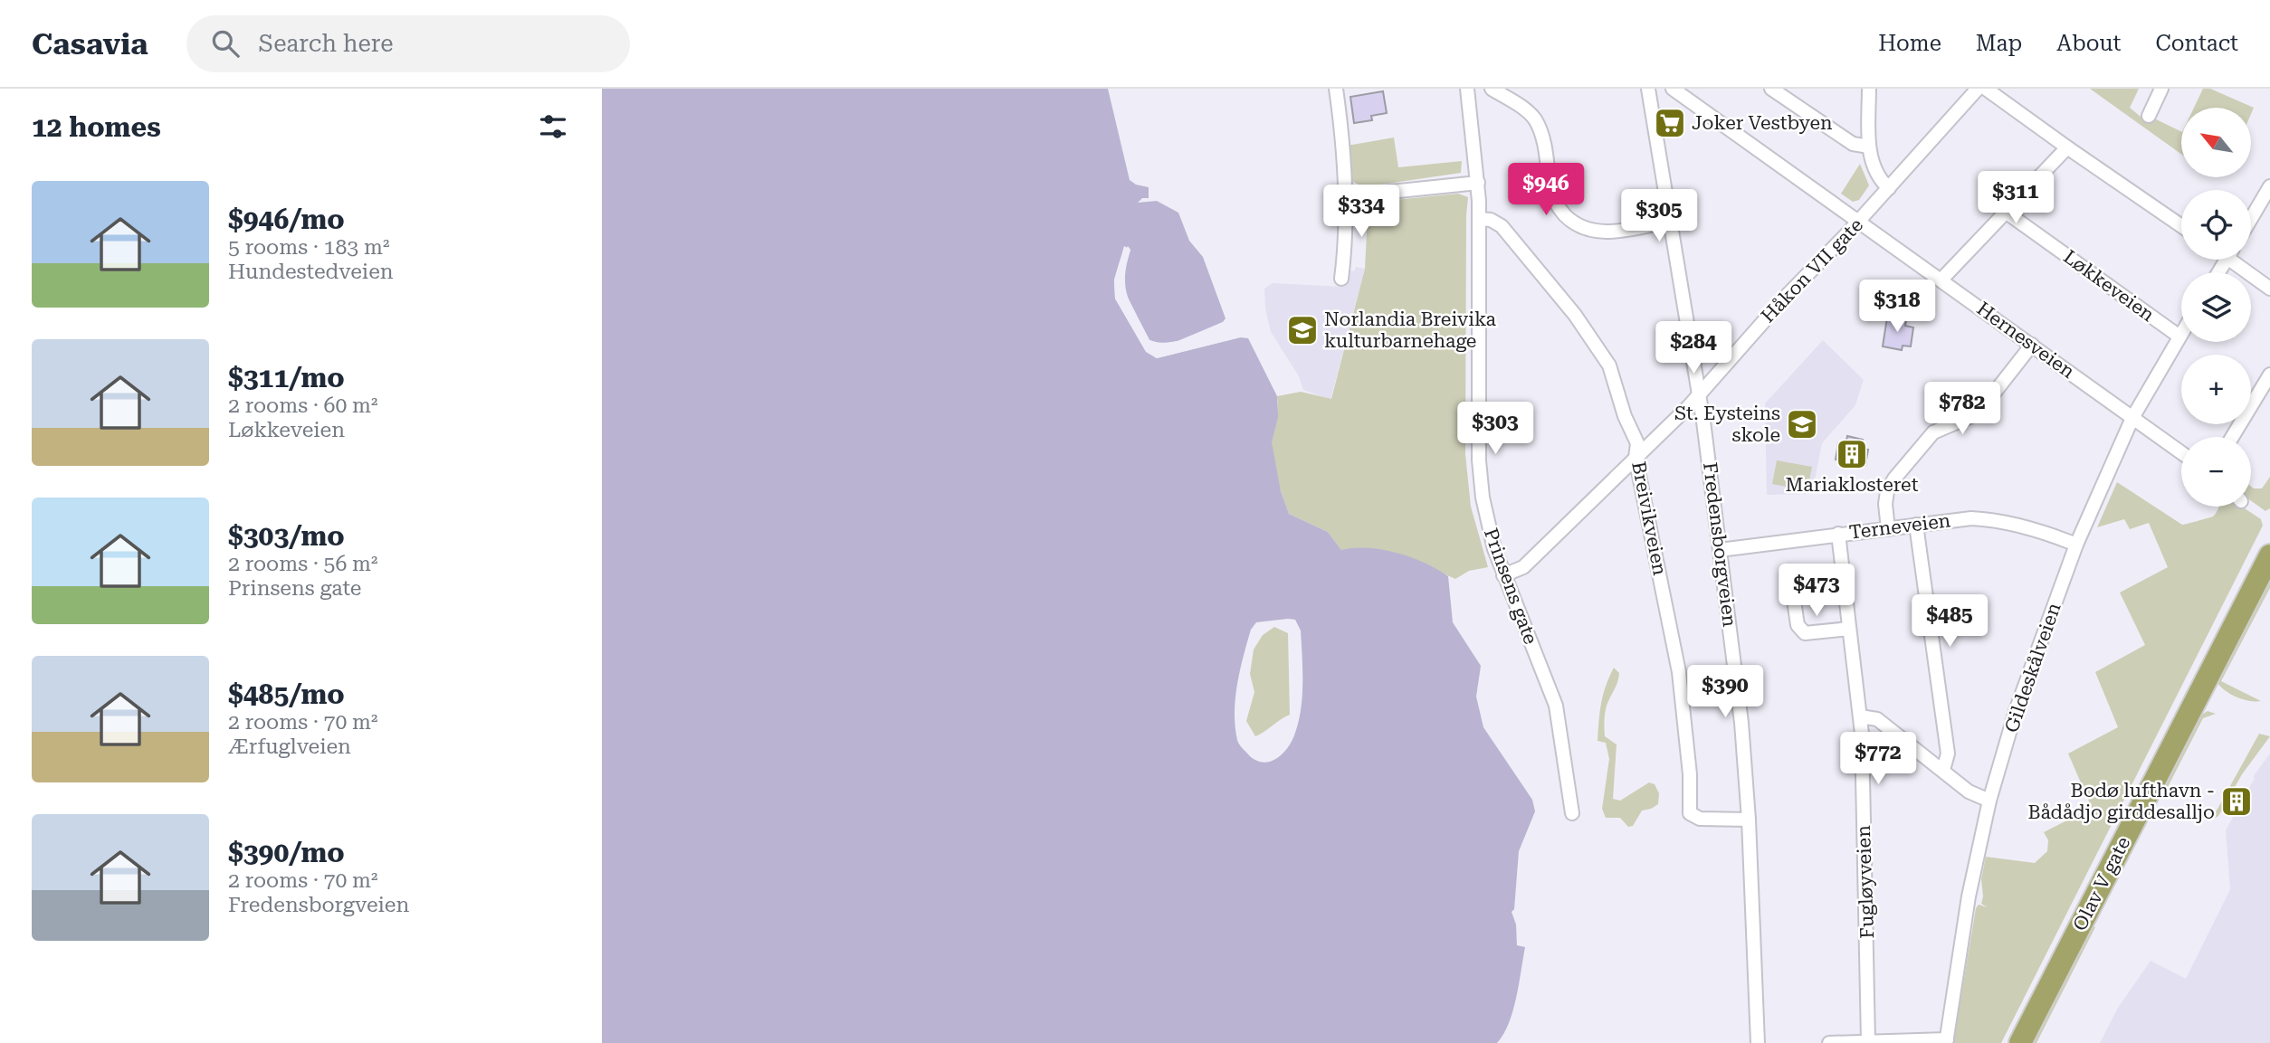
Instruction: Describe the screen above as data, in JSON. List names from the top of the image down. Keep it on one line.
{"streets":{"highway":["Olav V gate"],"street":["Håkon VII gate","Løkkeveien","Hernesveien","Breivikveien","Terneveien","Fredensborgveien","Prinsens gate","Gildeskålveien","Fugløyveien"]},"crossings":[["Håkon VII gate","Hernesveien"],["Håkon VII gate","Breivikveien"],["Håkon VII gate","Fredensborgveien"],["Håkon VII gate","Prinsens gate"],["Løkkeveien","Gildeskålveien"],["Hernesveien","Gildeskålveien"],["Breivikveien","Fredensborgveien"],["Breivikveien","Prinsens gate"],["Terneveien","Fredensborgveien"],["Terneveien","Gildeskålveien"],["Terneveien","Fugløyveien"]],"places":{"supermarket":["Joker Vestbyen"],"school or university":["Norlandia Breivika kulturbarnehage","St. Eysteins skole"],"building":["Mariaklosteret","Bodø lufthavn - Bådådjo girddesalljo"]},"north":"top left","page":{"header":"Casavia","search":"Search here","nav":["Home","Map","About","Contact"],"heading":"12 homes","map_buttons":["+","−"],"price":["$946","$311","$334","$305","$318","$284","$782","$303","$473","$485","$390","$772"],"list":[{"name":"$946/mo","note":"5 rooms · 183 m² · Hundestedveien"},{"name":"$311/mo","note":"2 rooms · 60 m² · Løkkeveien"},{"name":"$303/mo","note":"2 rooms · 56 m² · Prinsens gate"},{"name":"$485/mo","note":"2 rooms · 70 m² · Ærfuglveien"},{"name":"$390/mo","note":"2 rooms · 70 m² · Fredensborgveien"}]}}
